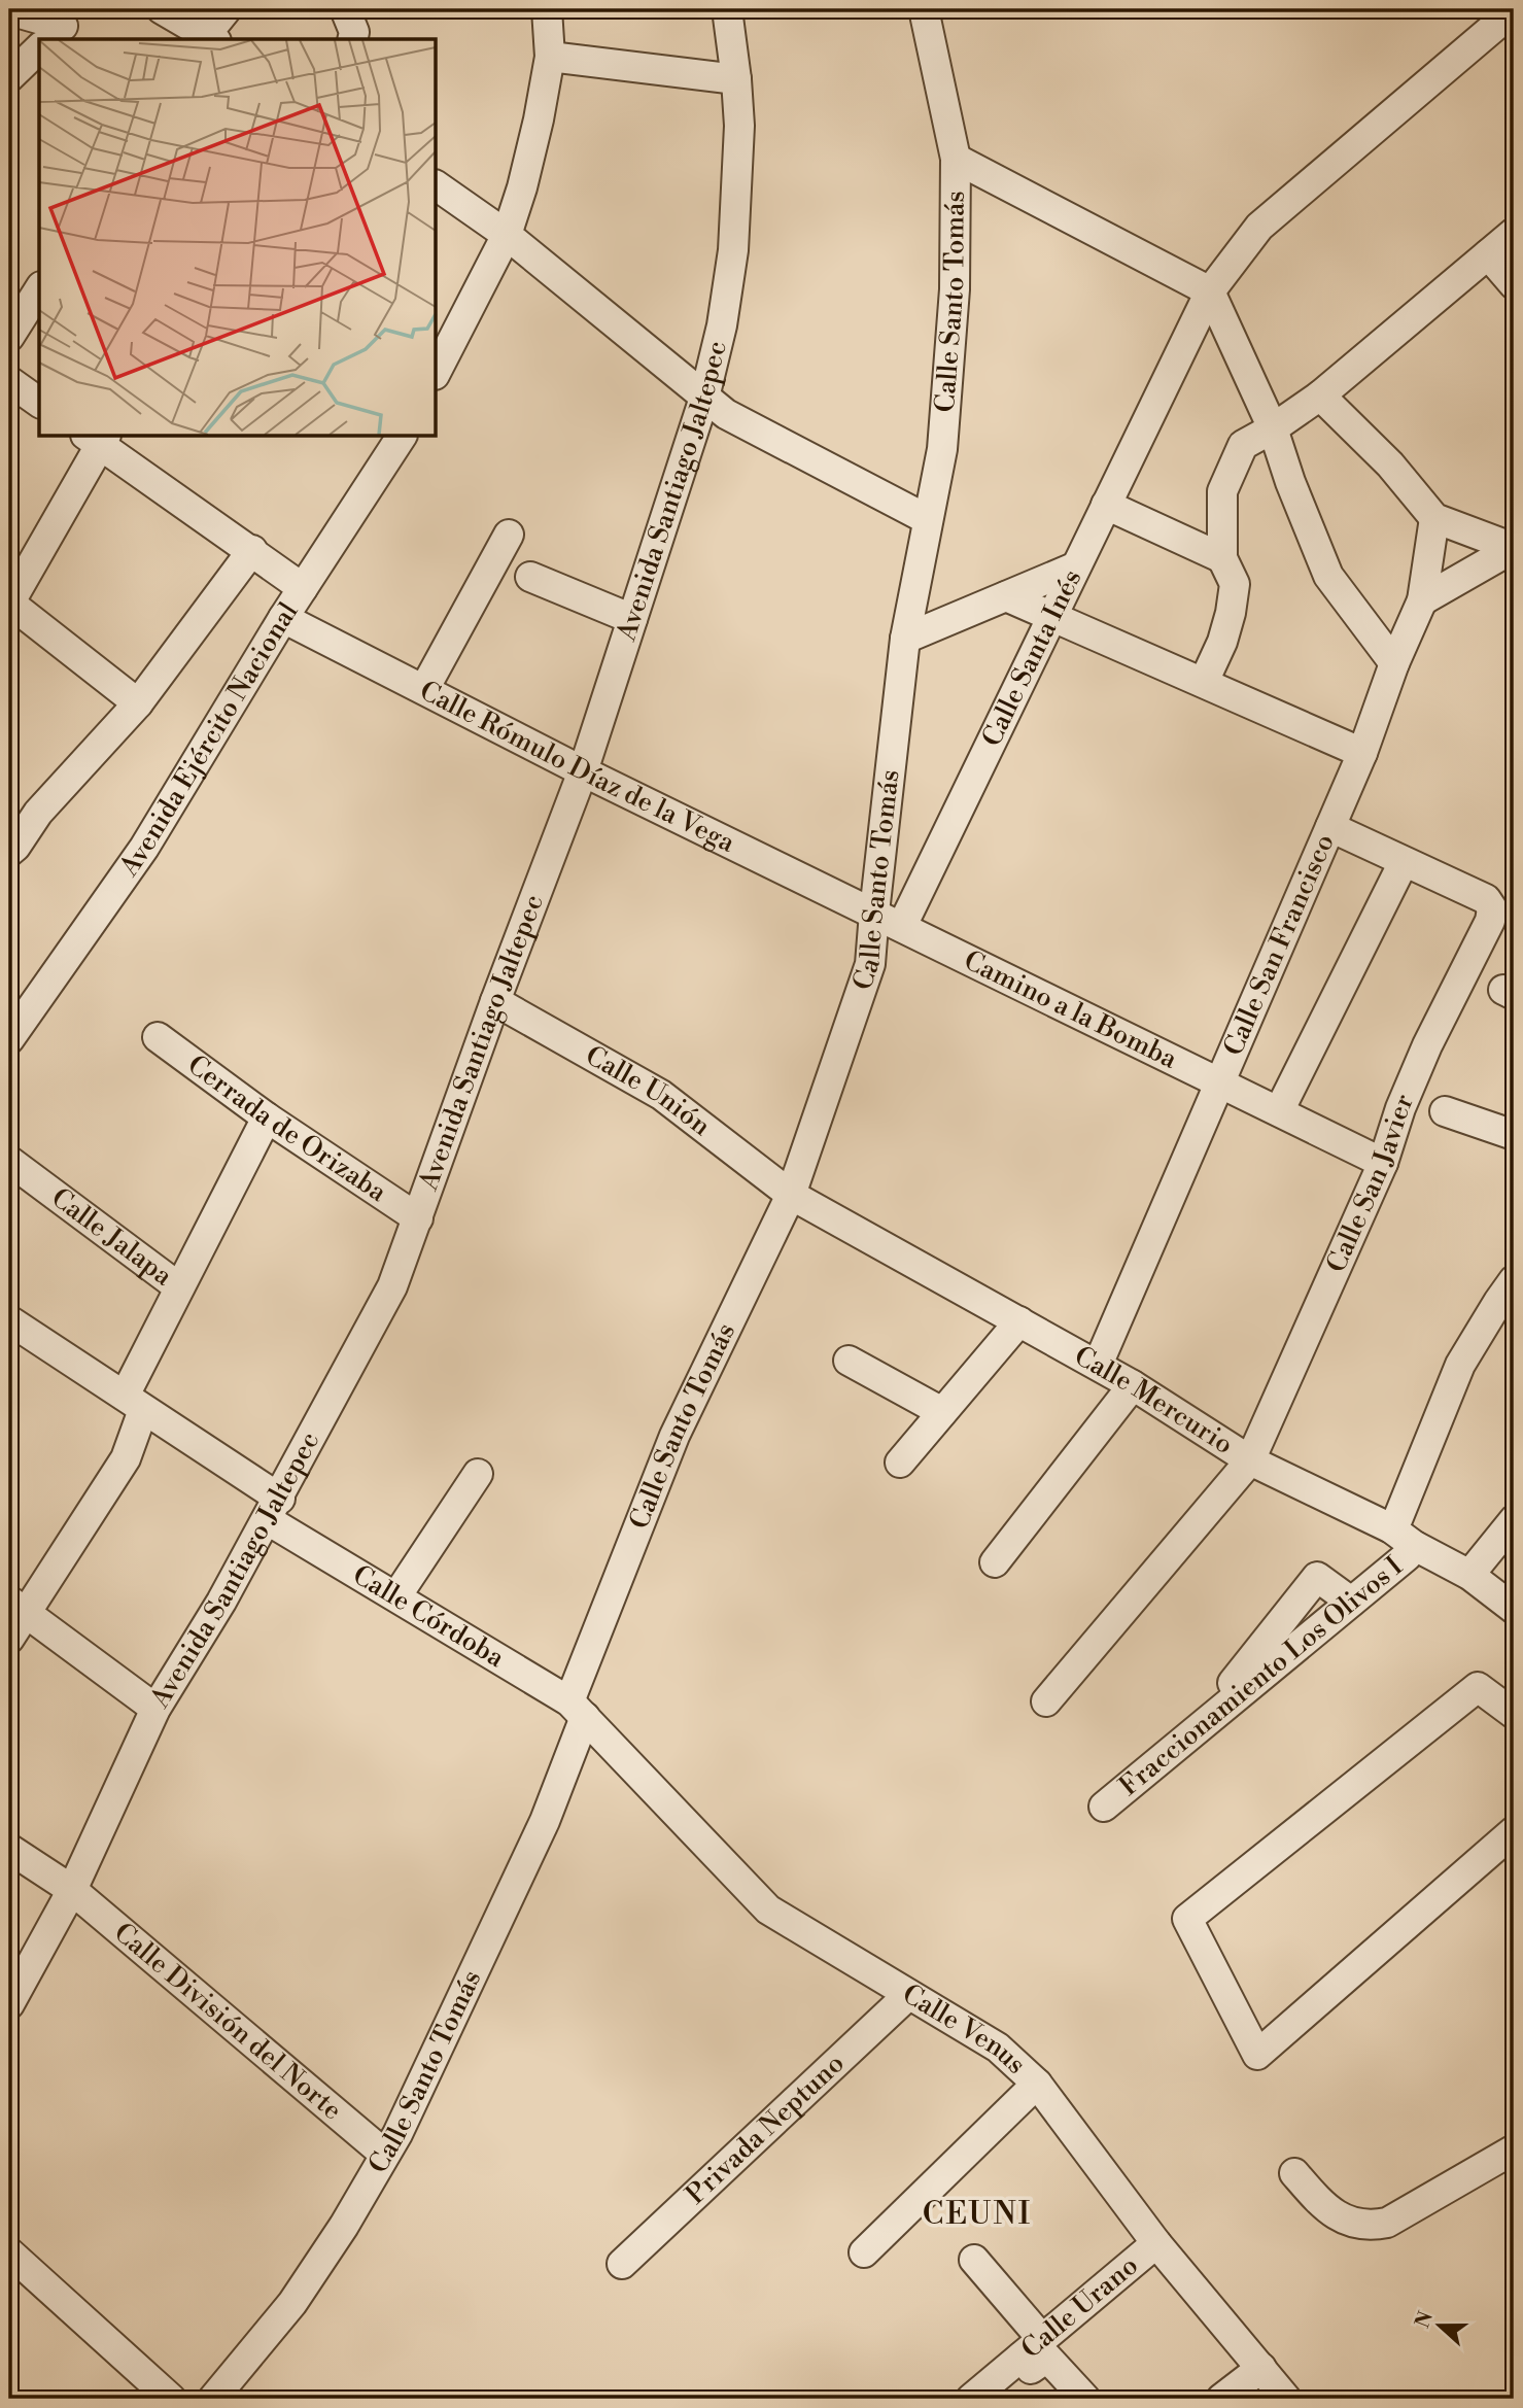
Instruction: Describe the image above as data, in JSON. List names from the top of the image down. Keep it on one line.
{"streets":{"street":["Calle Santo Tomás","Avenida Santiago Jaltepec","Calle Santa Inés","Avenida Ejército Nacional","Calle Rómulo Díaz de la Vega","Calle San Francisco","Camino a la Bomba","Calle Unión","Cerrada de Orizaba","Calle San Javier","Calle Jalapa","Calle Mercurio","Calle Córdoba","Fraccionamiento Los Olivos I","Calle División del Norte","Calle Venus","Privada Neptuno","Calle Urano"]},"crossings":[["Calle Santo Tomás","Calle Rómulo Díaz de la Vega"],["Calle Santo Tomás","Camino a la Bomba"],["Calle Santo Tomás","Calle Unión"],["Calle Santo Tomás","Calle Mercurio"],["Calle Santo Tomás","Calle Córdoba"],["Calle Santo Tomás","Calle División del Norte"],["Calle Santo Tomás","Calle Venus"],["Avenida Santiago Jaltepec","Calle Rómulo Díaz de la Vega"],["Avenida Santiago Jaltepec","Calle Unión"],["Avenida Santiago Jaltepec","Cerrada de Orizaba"],["Avenida Santiago Jaltepec","Calle Córdoba"],["Avenida Santiago Jaltepec","Calle División del Norte"],["Calle Santa Inés","Camino a la Bomba"],["Avenida Ejército Nacional","Calle Rómulo Díaz de la Vega"],["Calle Rómulo Díaz de la Vega","Camino a la Bomba"],["Calle San Francisco","Camino a la Bomba"],["Calle San Francisco","Calle Mercurio"],["Camino a la Bomba","Calle San Javier"],["Calle Unión","Calle Mercurio"],["Calle San Javier","Calle Mercurio"],["Calle Mercurio","Fraccionamiento Los Olivos I"],["Calle Córdoba","Calle Venus"],["Calle Venus","Privada Neptuno"],["Calle Venus","Calle Urano"]],"districts":["CEUNI"],"north":"left"}
